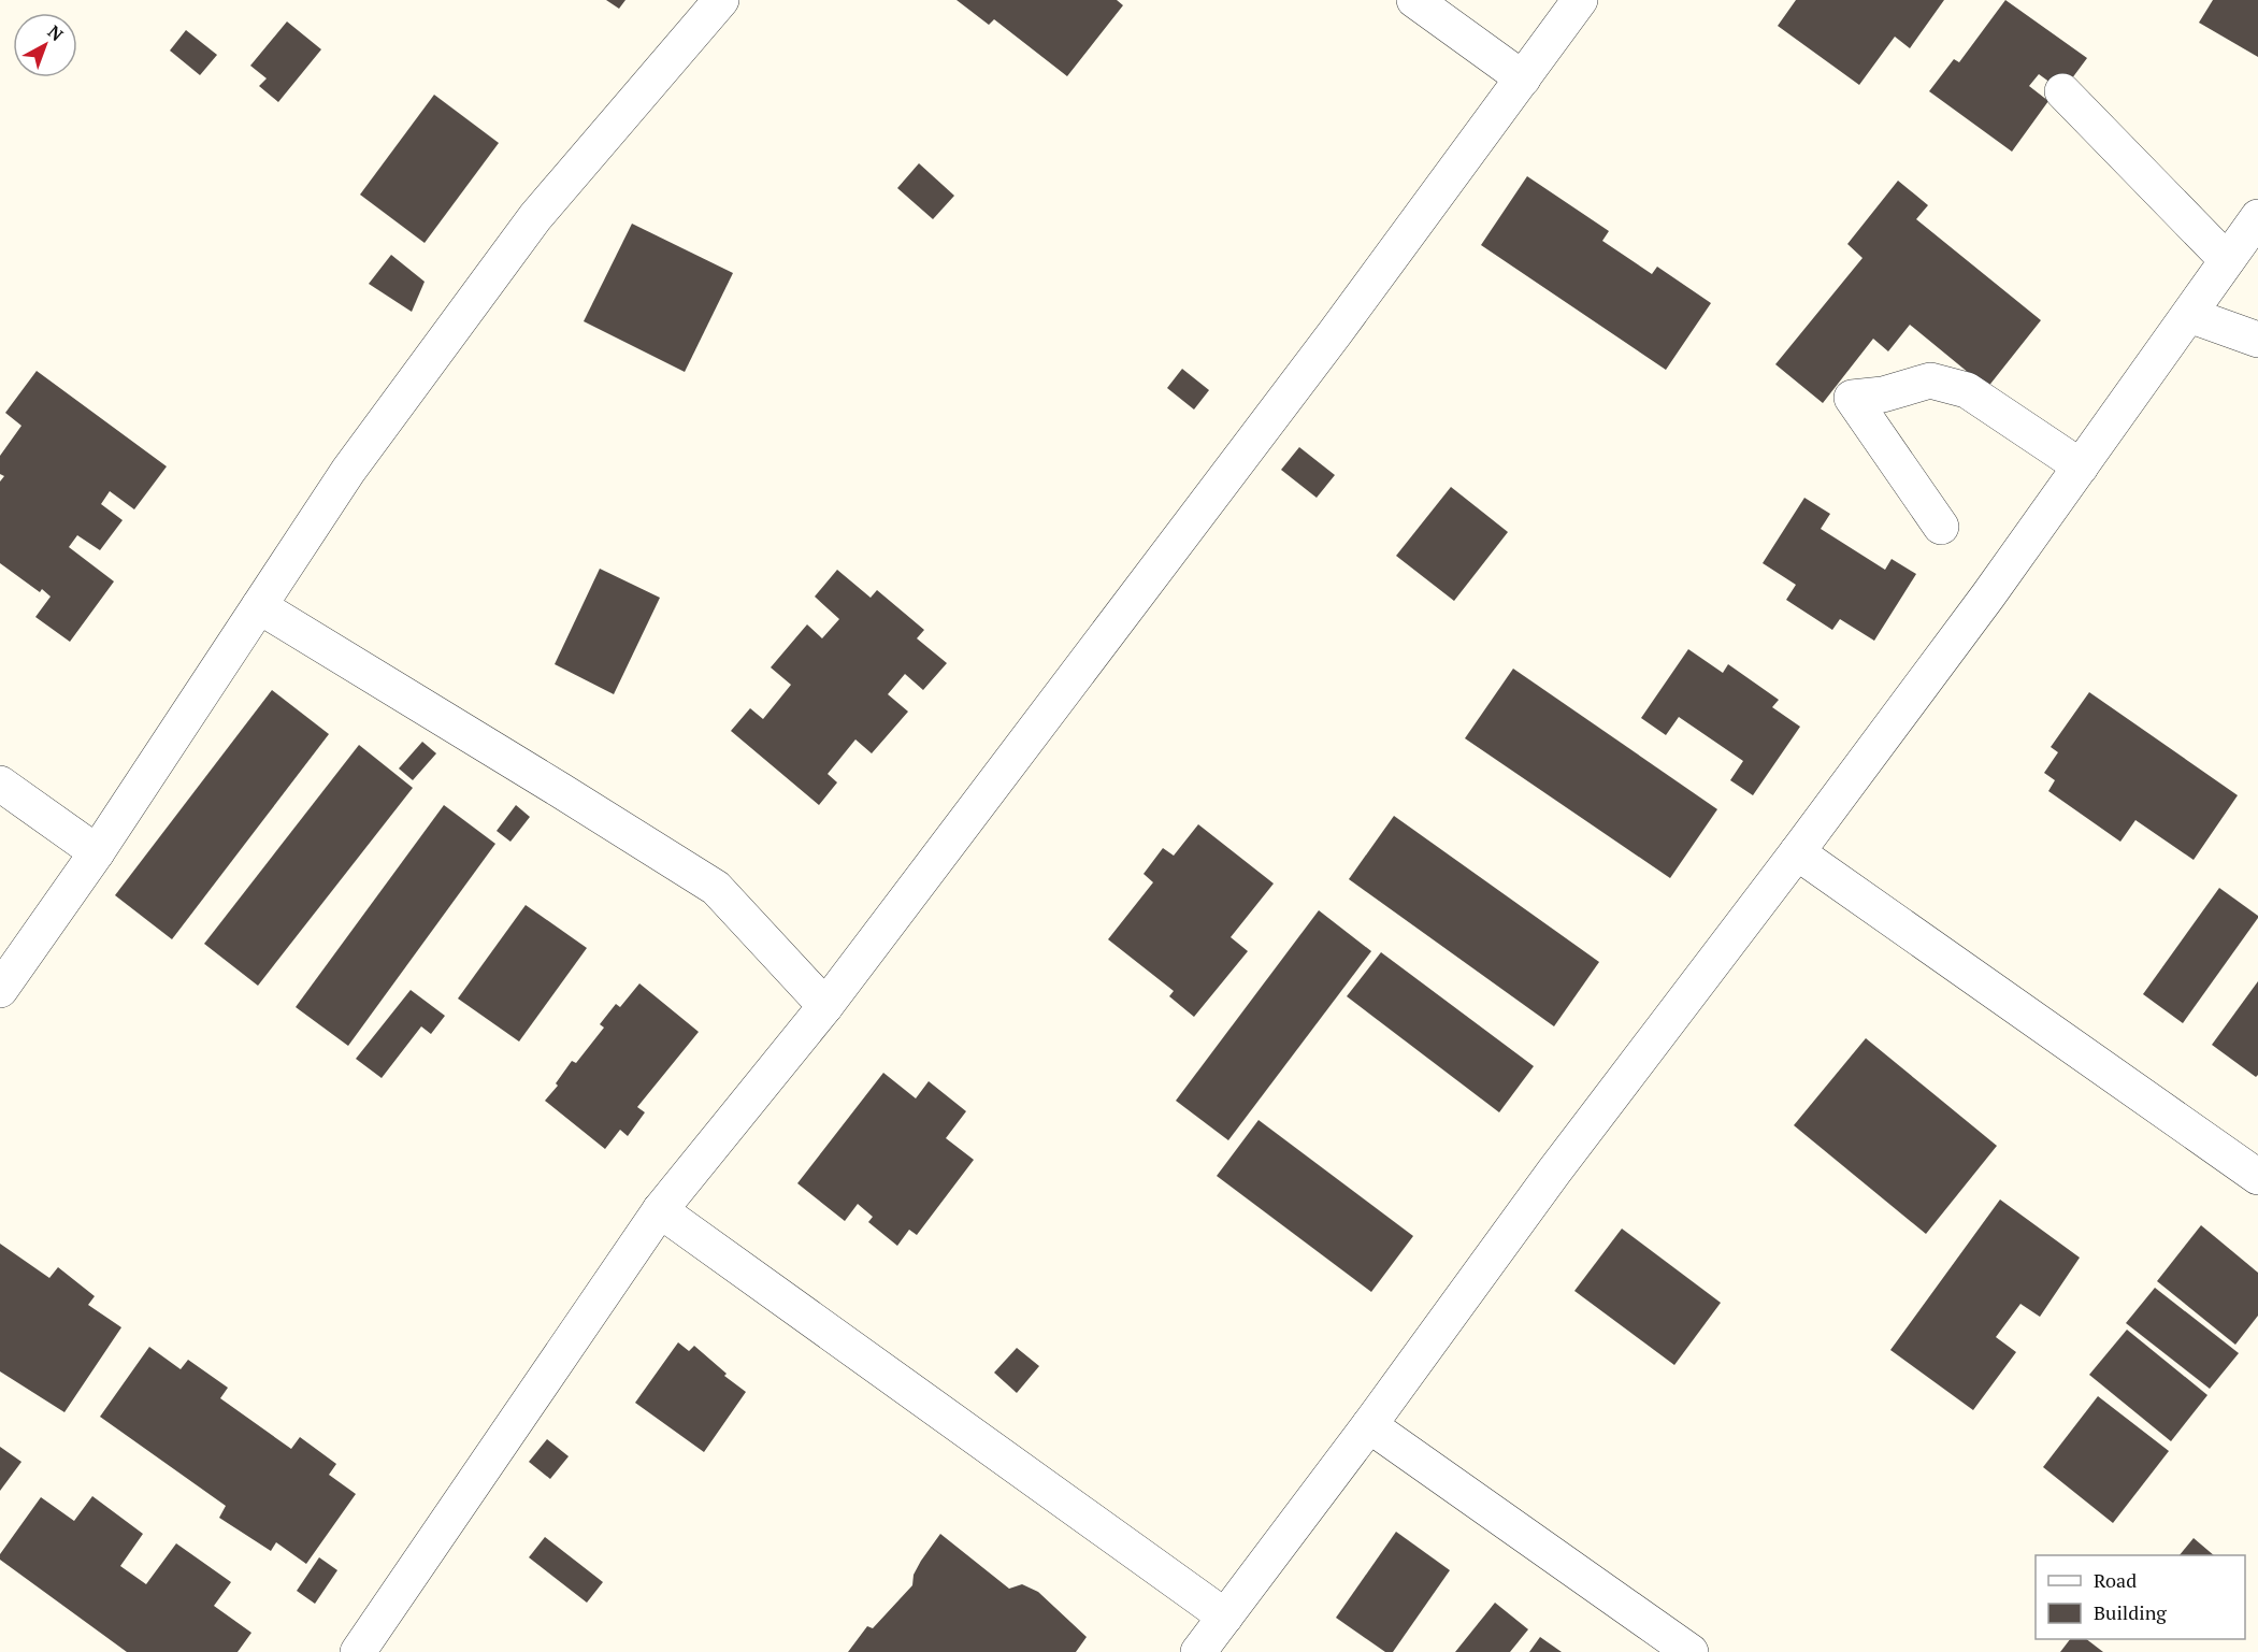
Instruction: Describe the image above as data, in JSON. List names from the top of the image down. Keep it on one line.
{"legend":["Road","Building"],"north":"top right"}
